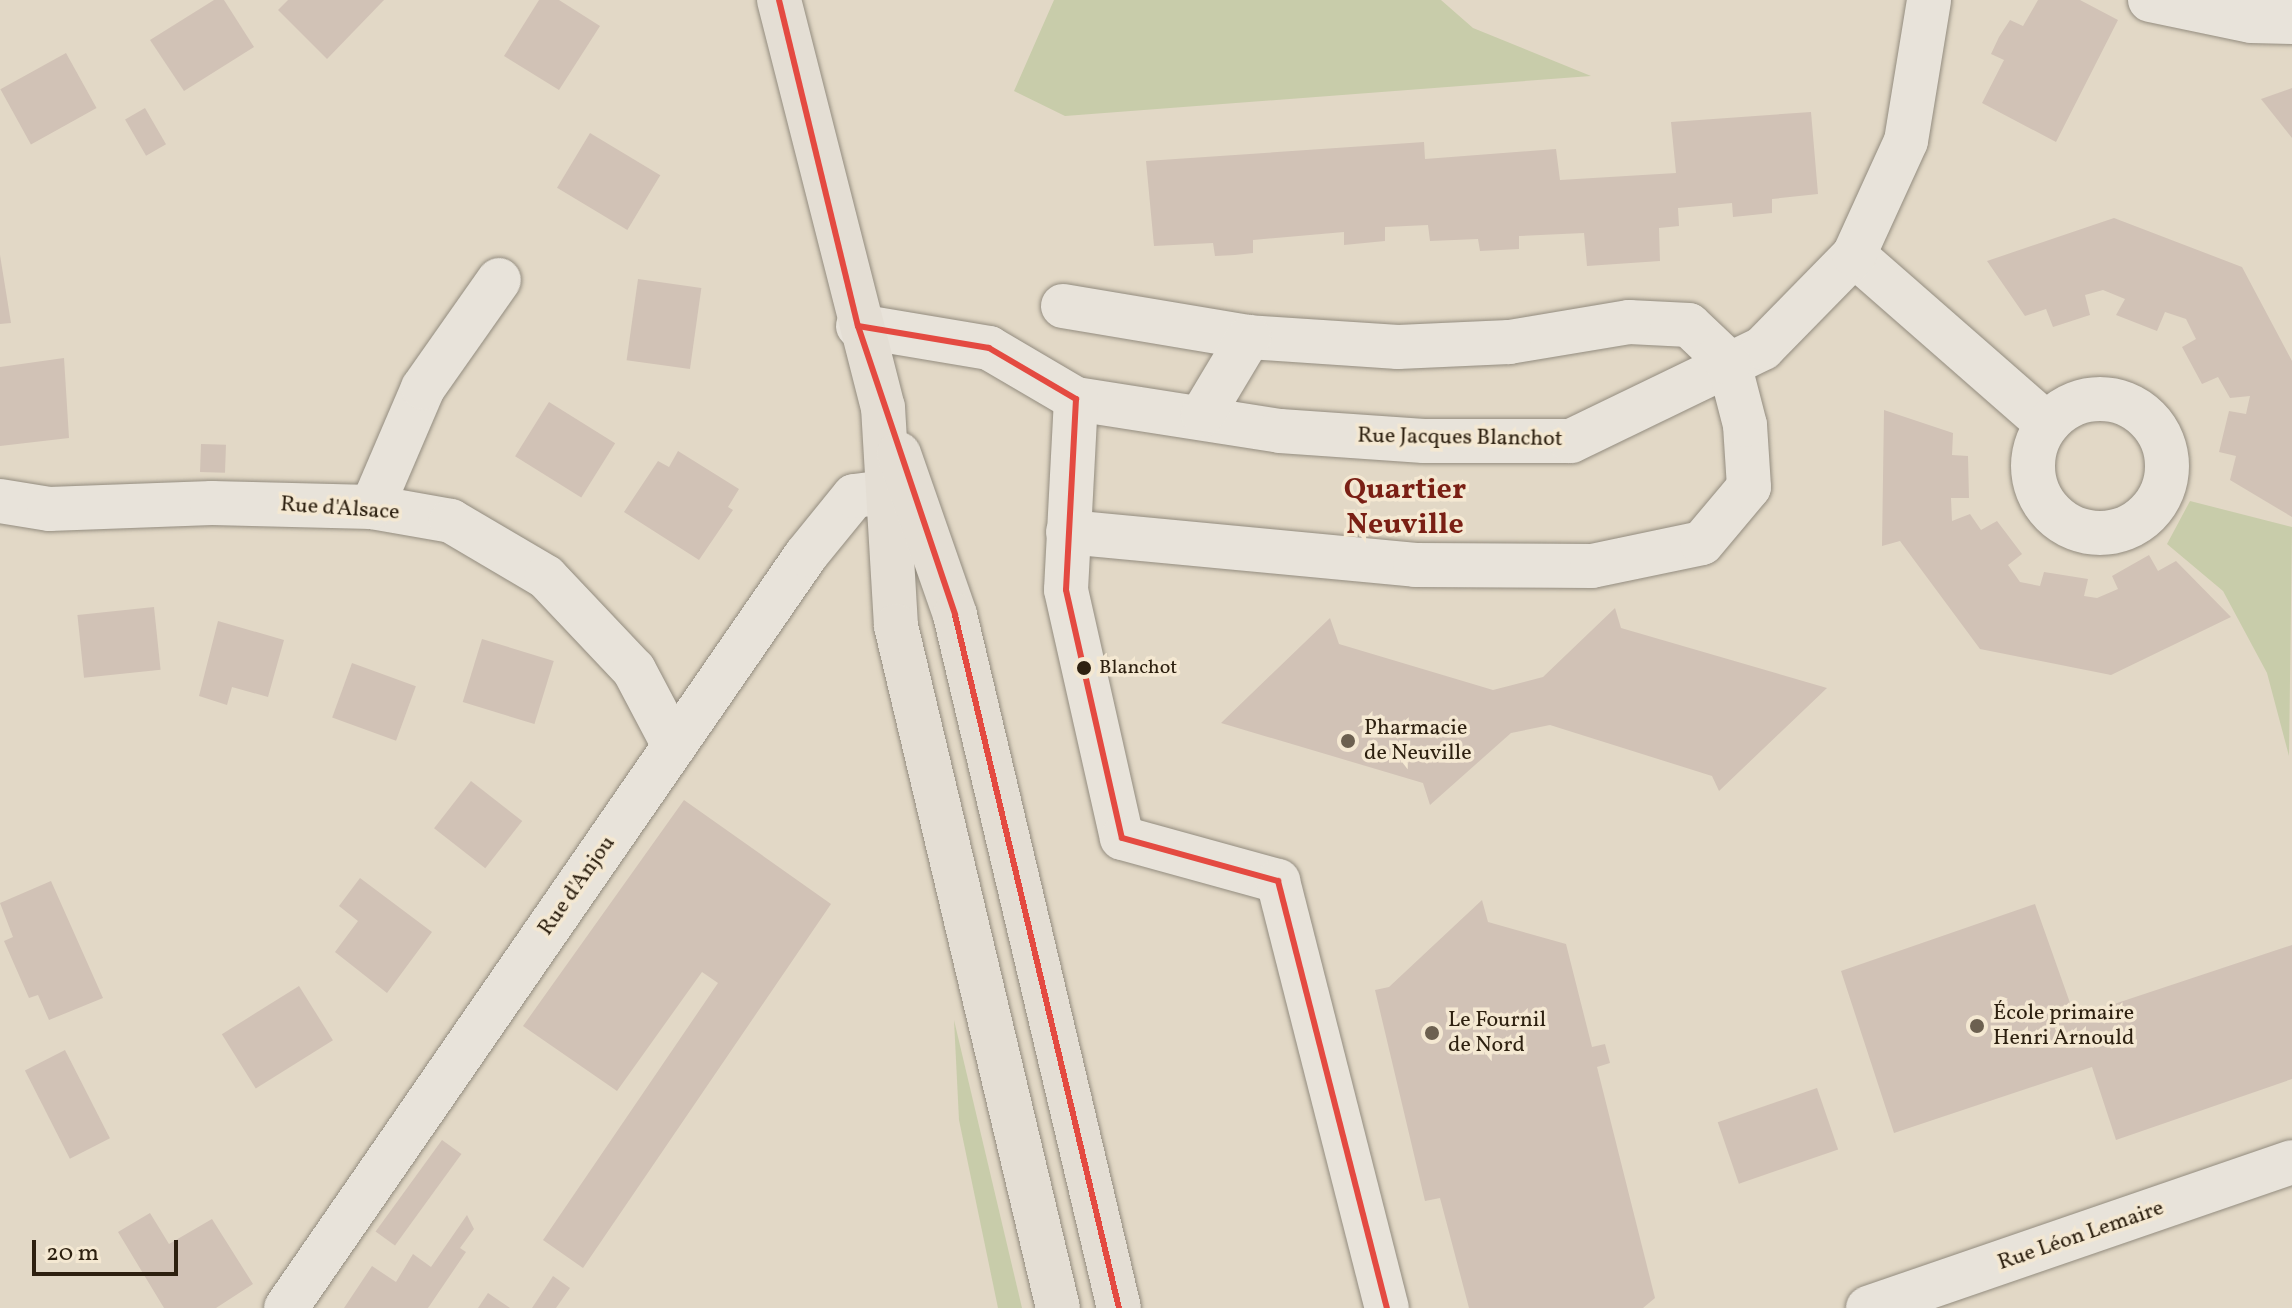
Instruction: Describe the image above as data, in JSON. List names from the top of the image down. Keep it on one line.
{"streets":{"street":["Rue Jacques Blanchot","Rue d'Alsace","Rue d'Anjou","Rue Léon Lemaire"]},"crossings":[["Rue d'Alsace","Rue d'Anjou"]],"districts":["Quartier Neuville"],"places":["Blanchot","Pharmacie de Neuville","École primaire Henri Arnould","Le Fournil de Nord"],"scale_bar":"20 m"}
